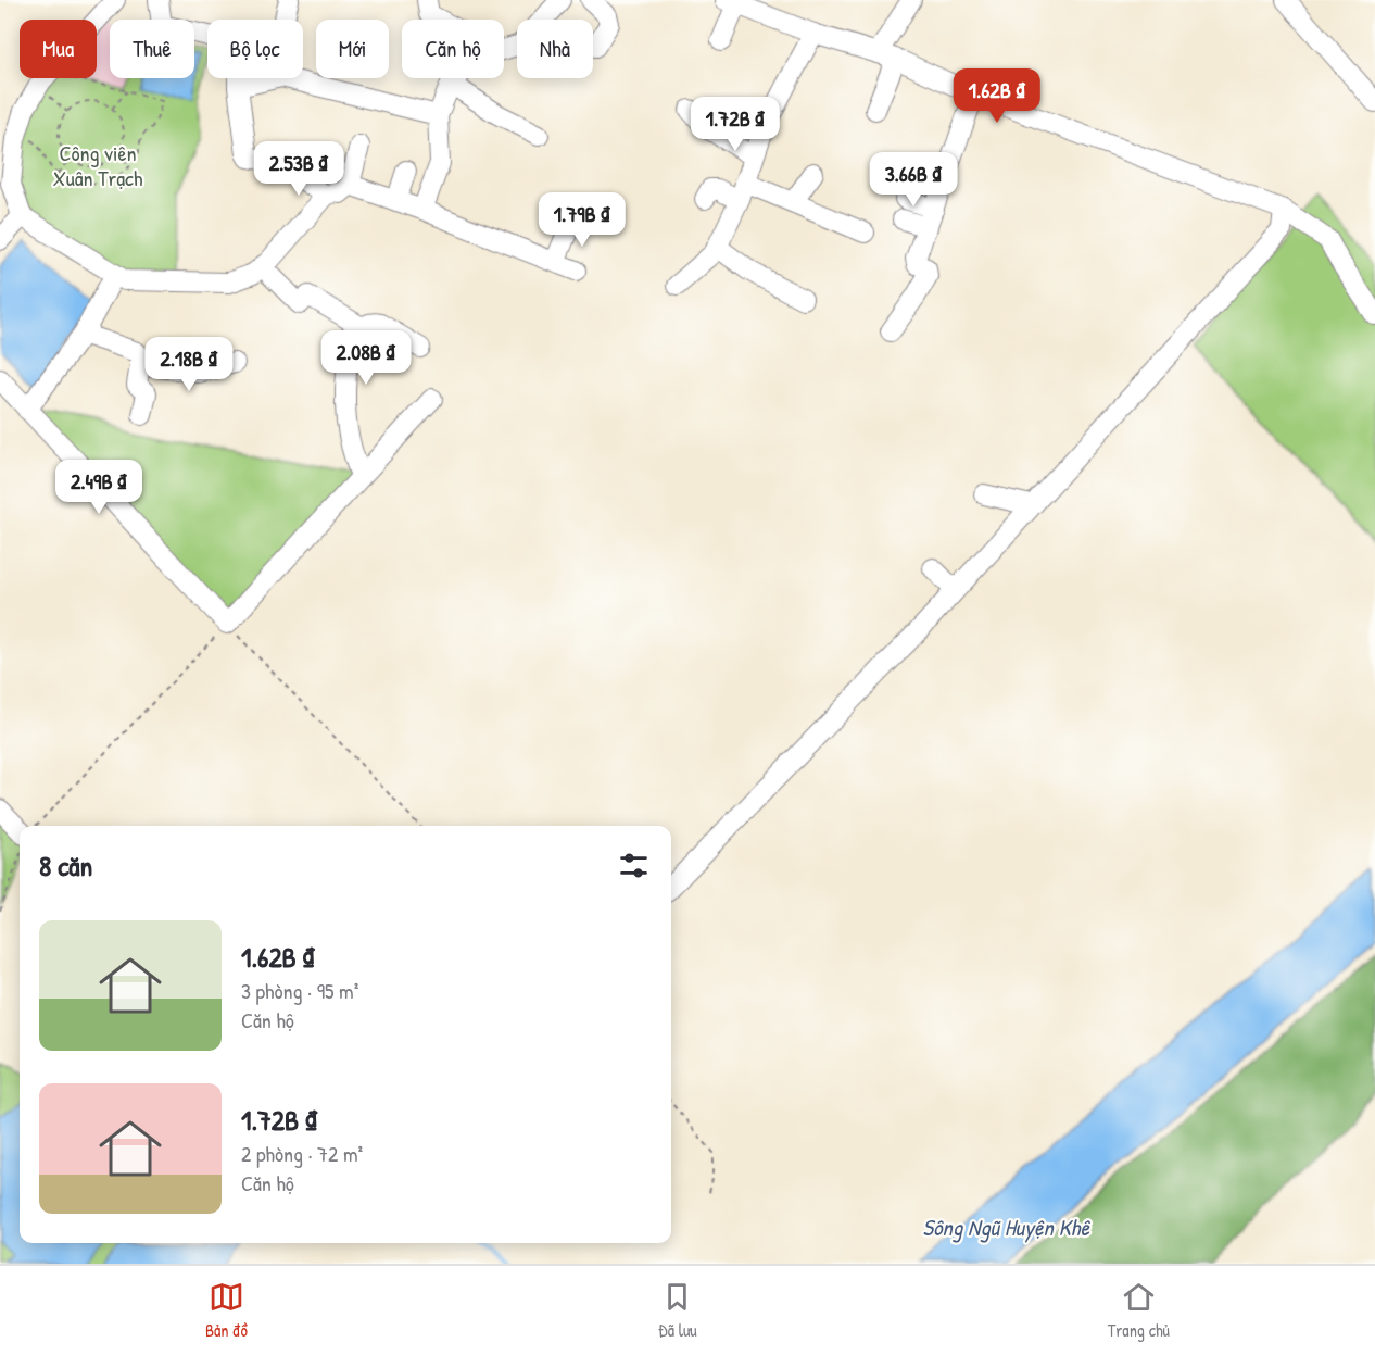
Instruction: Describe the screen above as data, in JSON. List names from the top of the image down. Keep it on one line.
{"water":["Sông Ngũ Huyện Khê"],"parks":["Công viên Xuân Trạch"],"page":{"chip":["Mua","Thuê","Bộ lọc","Mới","Căn hộ","Nhà"],"price":["1.62B ₫","1.72B ₫","2.53B ₫","3.66B ₫","1.79B ₫","2.08B ₫","2.18B ₫","2.49B ₫"],"heading":"8 căn","list":[{"name":"1.62B ₫","note":"3 phòng · 95 m² · Căn hộ"},{"name":"1.72B ₫","note":"2 phòng · 72 m² · Căn hộ"}],"tabs":["Bản đồ","Đã lưu","Trang chủ"]}}
